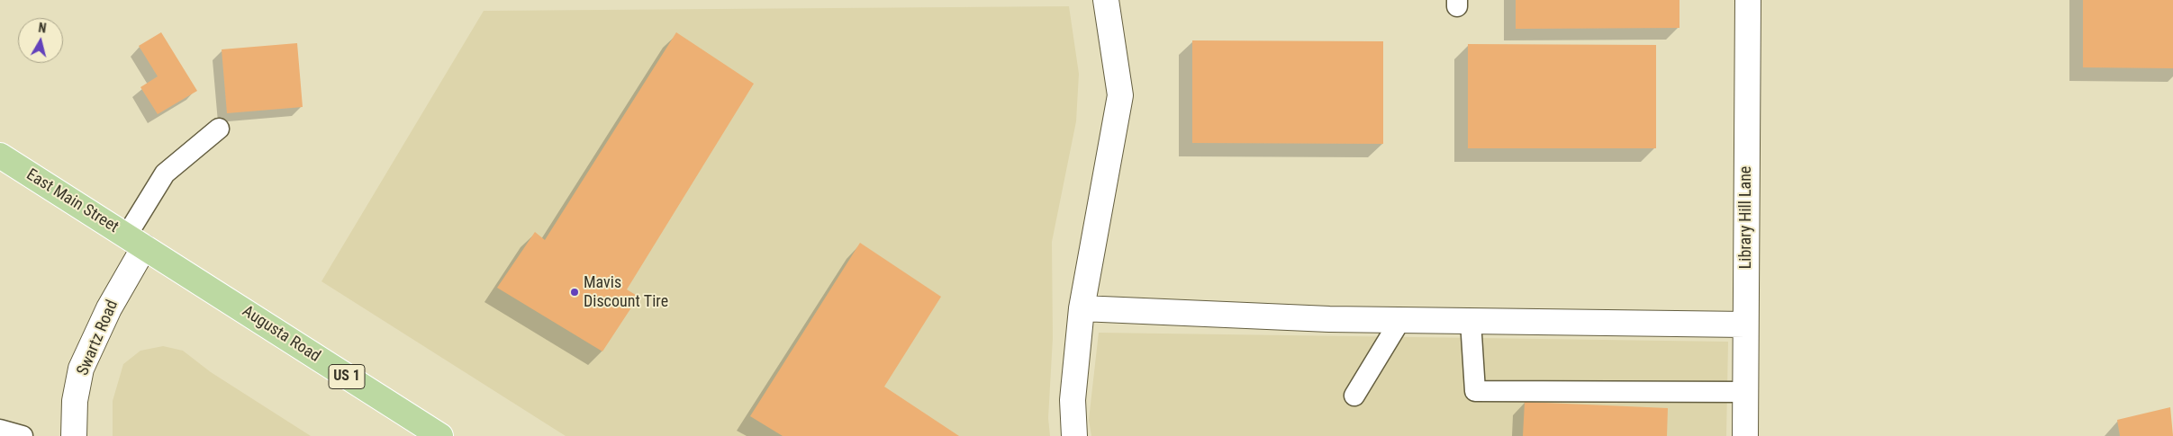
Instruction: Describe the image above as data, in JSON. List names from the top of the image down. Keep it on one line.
{"streets":{"main road":["East Main Street","Augusta Road","US 1"],"street":["Library Hill Lane","Swartz Road"]},"crossings":[["East Main Street","Augusta Road"],["East Main Street","Swartz Road"],["Augusta Road","Swartz Road"]],"places":["Mavis Discount Tire"],"north":"top"}
